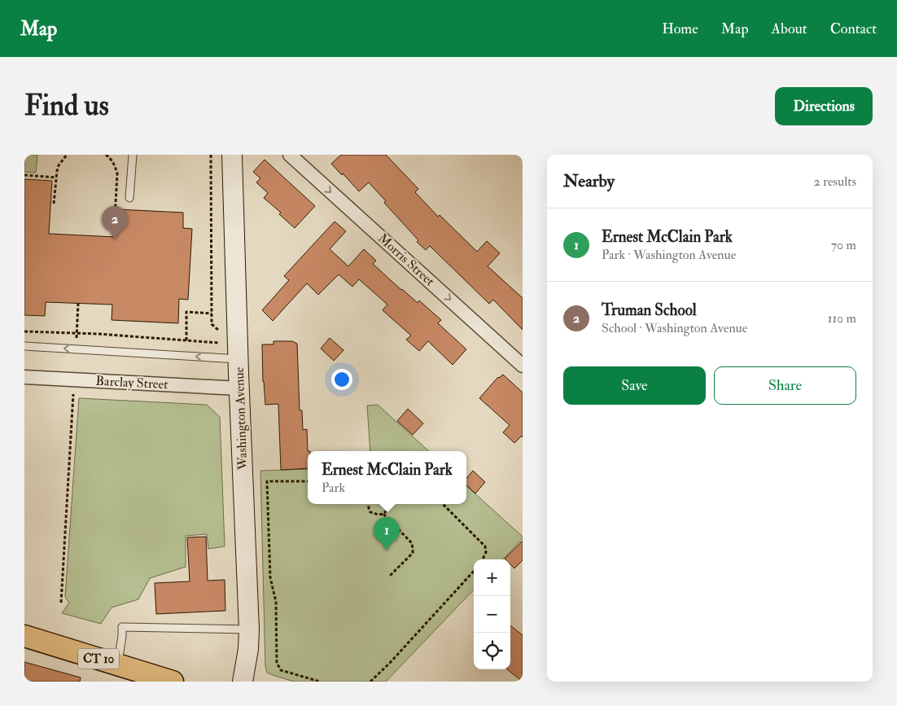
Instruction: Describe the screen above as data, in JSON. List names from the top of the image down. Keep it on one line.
{"streets":{"main road":["Washington Avenue","CT 10"],"street":["Morris Street","Barclay Street"]},"crossings":[["Barclay Street","Washington Avenue"]],"one_way":["Morris Street"],"page":{"header":"Map","nav":["Home","Map","About","Contact"],"buttons":["Directions",["Save","Share"]],"title":"Find us","heading":["Nearby","2 results"],"pins":["2","1"],"list":[{"mark":"1","name":"Ernest McClain Park","note":"Park · Washington Avenue","value":"70 m"},{"mark":"2","name":"Truman School","note":"School · Washington Avenue","value":"110 m"}],"popup":["Ernest McClain Park","Park"],"map_buttons":["+","−"]}}
